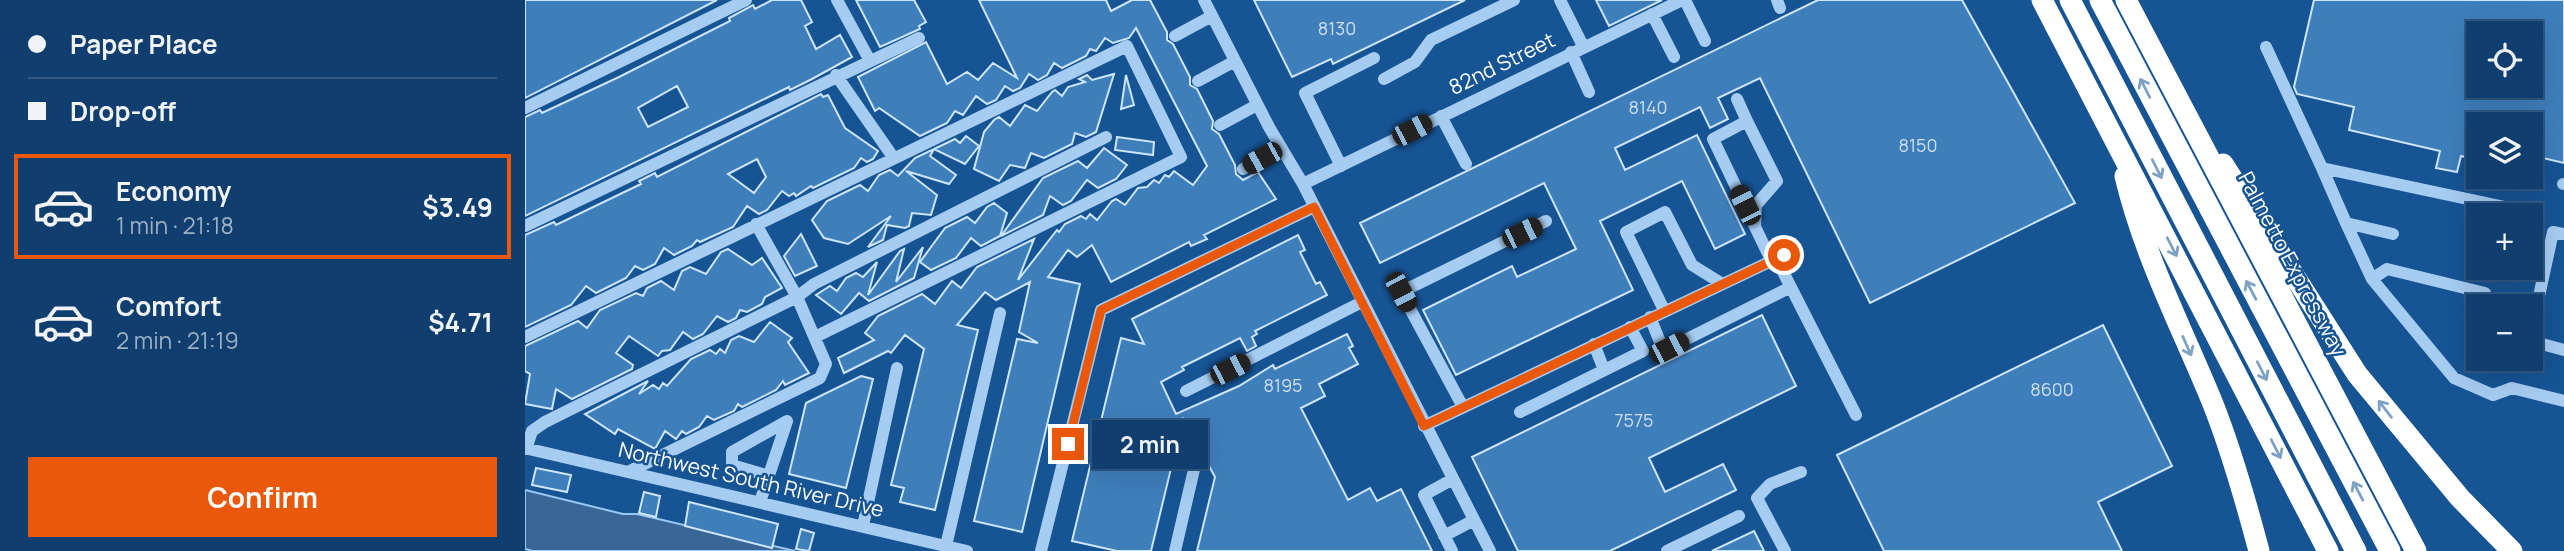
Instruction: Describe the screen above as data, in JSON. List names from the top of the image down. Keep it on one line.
{"streets":{"highway":["Palmetto Expressway"],"street":["82nd Street","Northwest South River Drive"]},"house_numbers":["8130","8140","8150","8195","8600","7575"],"page":{"banner":["Paper Place","Drop-off"],"map_buttons":["+","−"],"list":[{"name":"Economy","note":"1 min · 21:18","value":"$3.49"},{"name":"Comfort","note":"2 min · 21:19","value":"$4.71"}],"bubble":"2 min","buttons":"Confirm"}}
